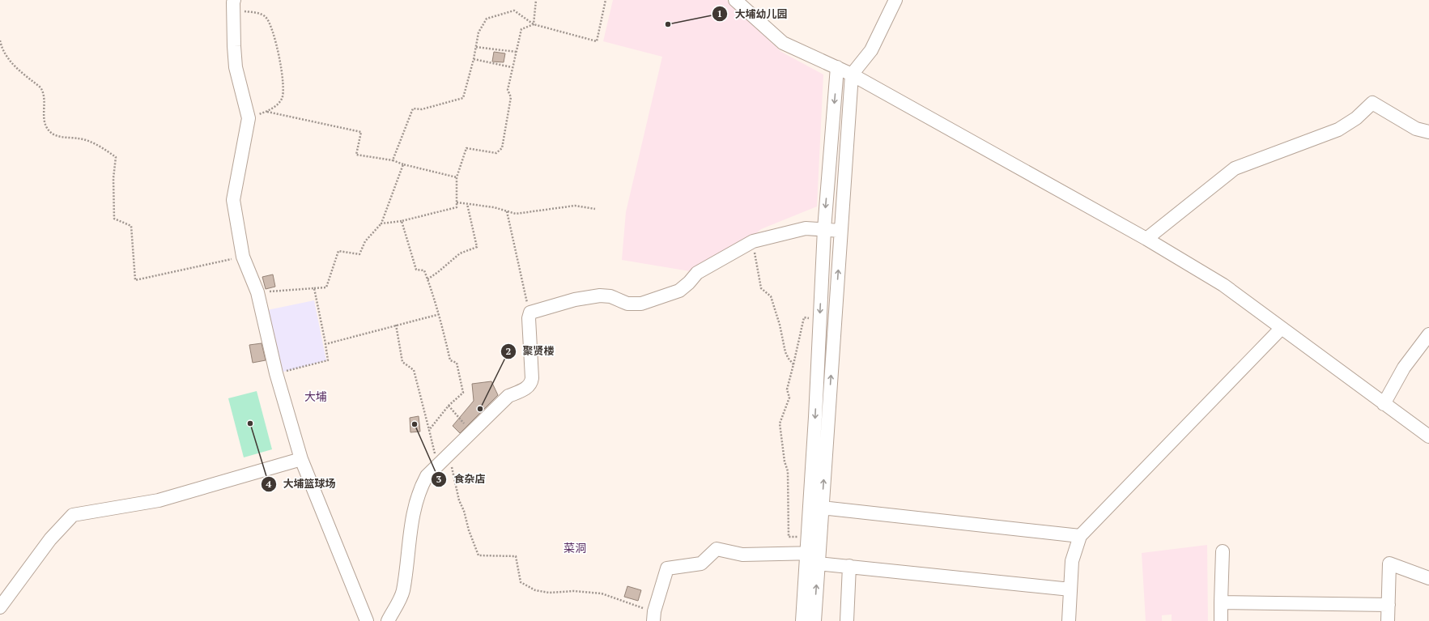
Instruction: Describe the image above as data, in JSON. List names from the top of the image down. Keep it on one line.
{"districts":["大埔","菜洞"],"places":["大埔幼儿园","聚贤楼","大埔篮球场","食杂店"]}
